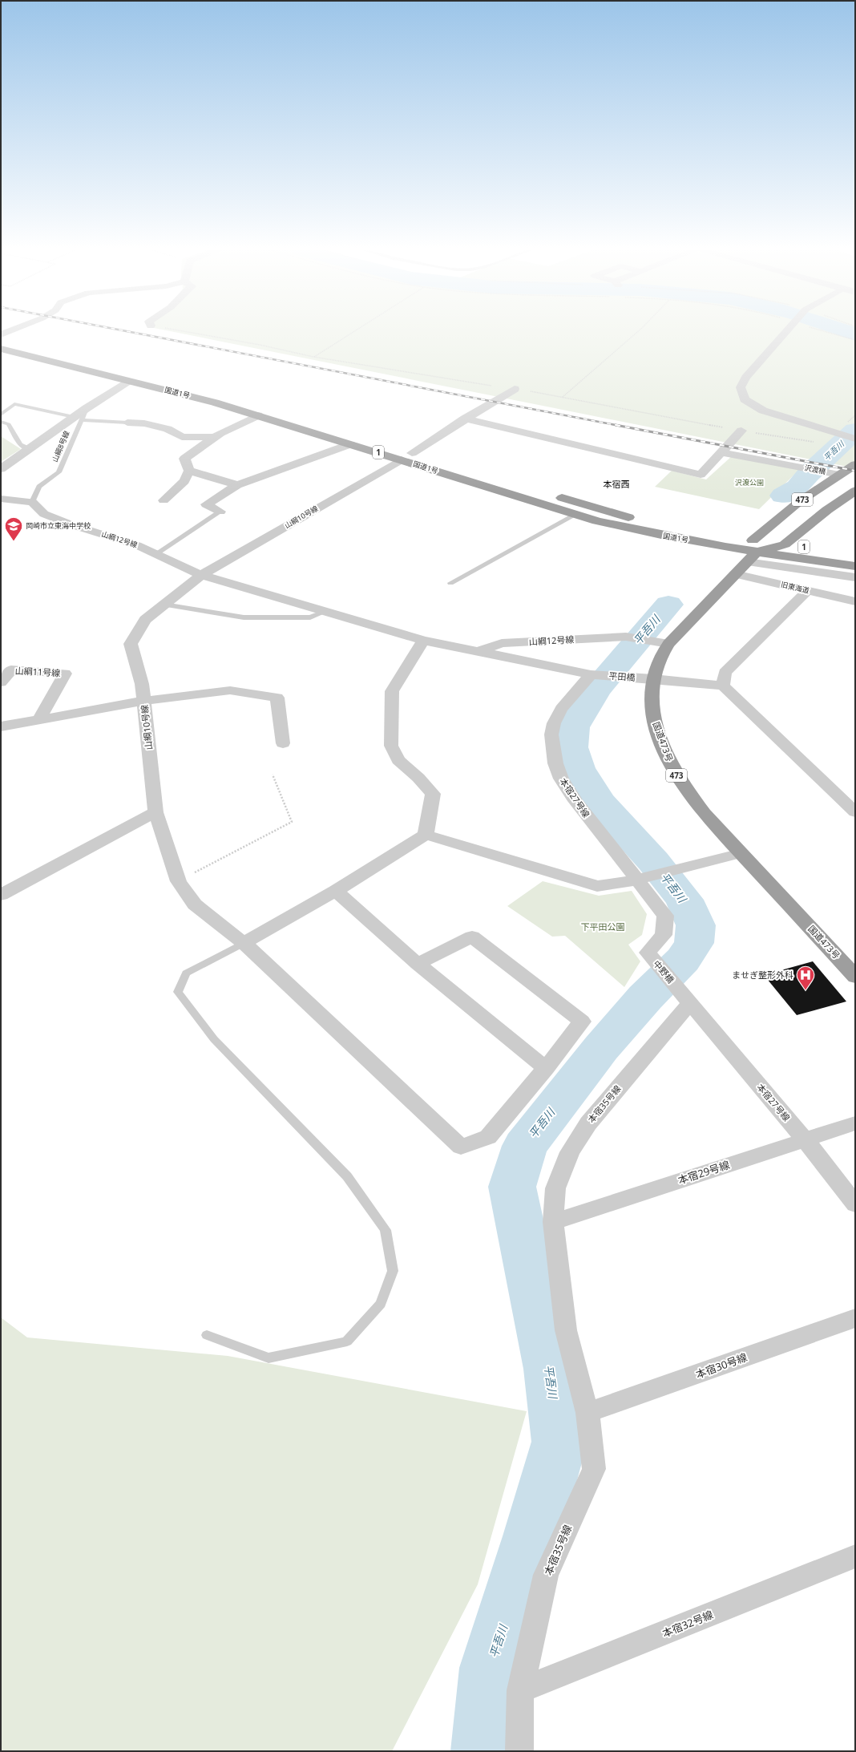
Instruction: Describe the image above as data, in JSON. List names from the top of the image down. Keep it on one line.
{"streets":{"highway":["国道1号","1","473","国道473号"],"street":["沢渡橋","山綱10号線","山綱12号線","旧東海道","山綱11号線","平田橋","本宿27号線","中野橋","本宿35号線","本宿29号線","本宿30号線","本宿32号線"],"lane":["山綱8号線"]},"crossings":[["国道1号","473"],["国道1号","山綱10号線"],["国道1号","国道473号"],["山綱8号線","山綱12号線"],["沢渡橋","473"],["473","国道473号"],["山綱10号線","山綱12号線"],["山綱12号線","平田橋"],["山綱12号線","国道473号"],["旧東海道","国道473号"],["平田橋","国道473号"],["平田橋","本宿27号線"],["本宿27号線","中野橋"],["本宿27号線","本宿35号線"],["本宿27号線","本宿29号線"],["中野橋","本宿35号線"],["本宿35号線","本宿29号線"],["本宿35号線","本宿30号線"],["本宿35号線","本宿32号線"]],"districts":["本宿西"],"water":["平吾川"],"parks":["沢渡公園","下平田公園"],"places":{"school or university":["岡崎市立東海中学校"],"hospital":["ませぎ整形外科"]}}
